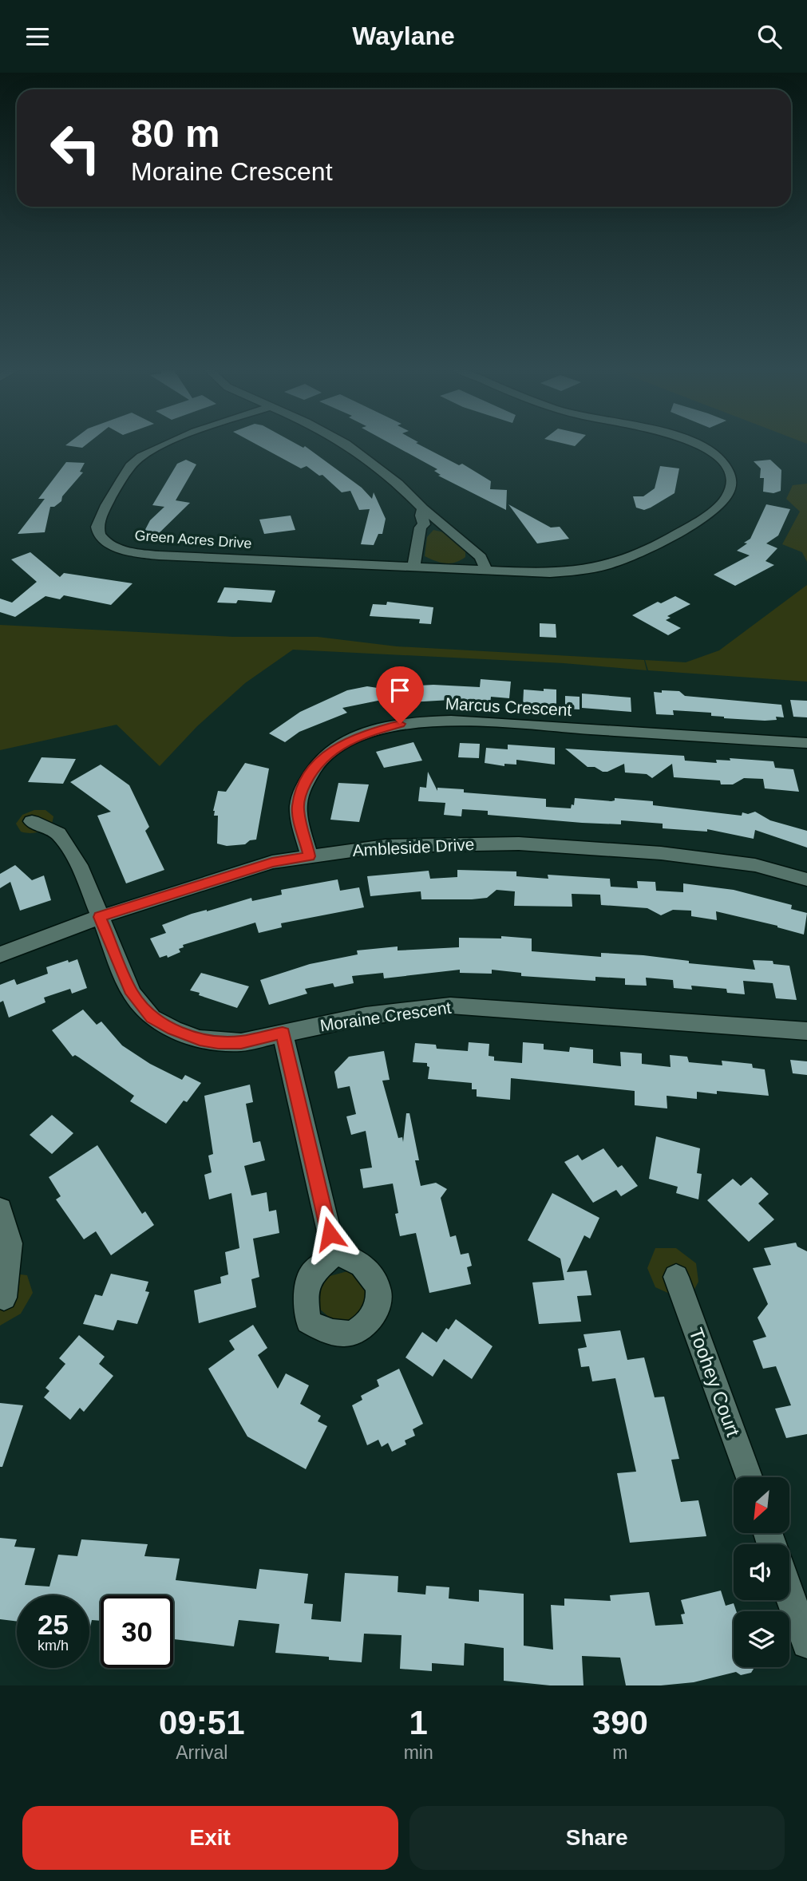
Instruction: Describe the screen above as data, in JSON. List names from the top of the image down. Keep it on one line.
{"streets":{"street":["Green Acres Drive","Marcus Crescent","Ambleside Drive","Moraine Crescent","Toohey Court"]},"crossings":[["Marcus Crescent","Ambleside Drive"],["Ambleside Drive","Moraine Crescent"]],"north":"bottom left","page":{"header":"Waylane","turn":["80 m","Moraine Crescent"],"speed":"25 km/h","limit":"30","eta":["09:51","Arrival","1","min","390","m"],"buttons":["Exit","Share"]}}
